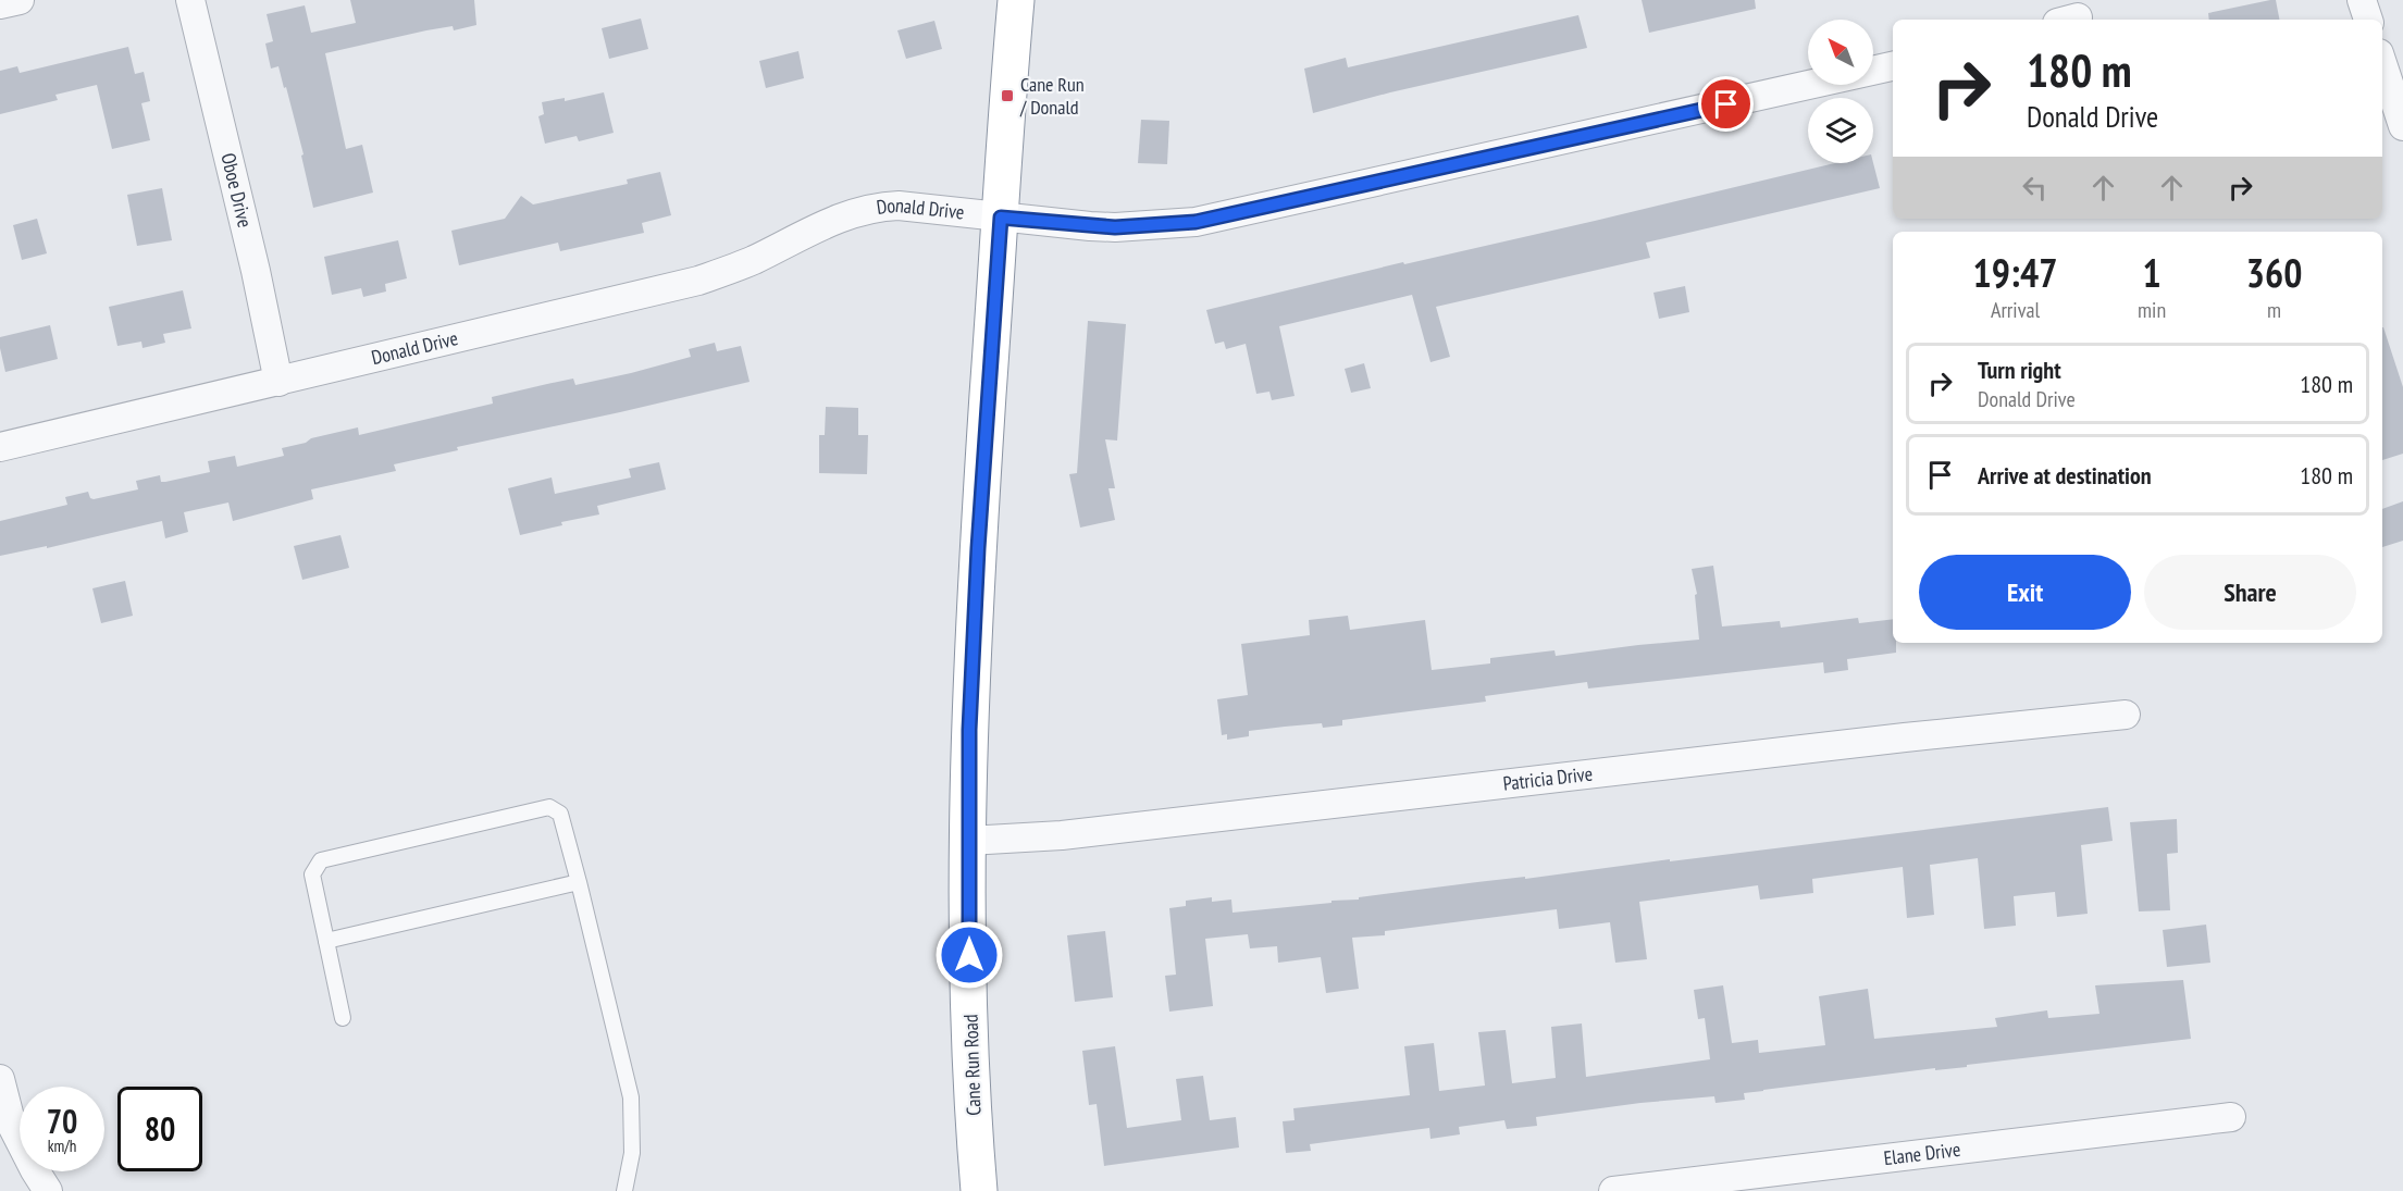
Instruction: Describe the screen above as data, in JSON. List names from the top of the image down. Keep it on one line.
{"streets":{"highway":["Cane Run Road"],"street":["Oboe Drive","Donald Drive","Patricia Drive","Elane Drive"]},"crossings":[["Oboe Drive","Donald Drive"],["Donald Drive","Cane Run Road"],["Patricia Drive","Cane Run Road"]],"places":{"transit":["Cane Run / Donald"]},"north":"top left","page":{"turn":["180 m","Donald Drive"],"eta":["19:47","Arrival","1","min","360","m"],"list":[{"name":"Turn right","note":"Donald Drive","value":"180 m"},{"name":"Arrive at destination","value":"180 m"}],"buttons":["Exit","Share"],"speed":"70 km/h","limit":"80"}}
